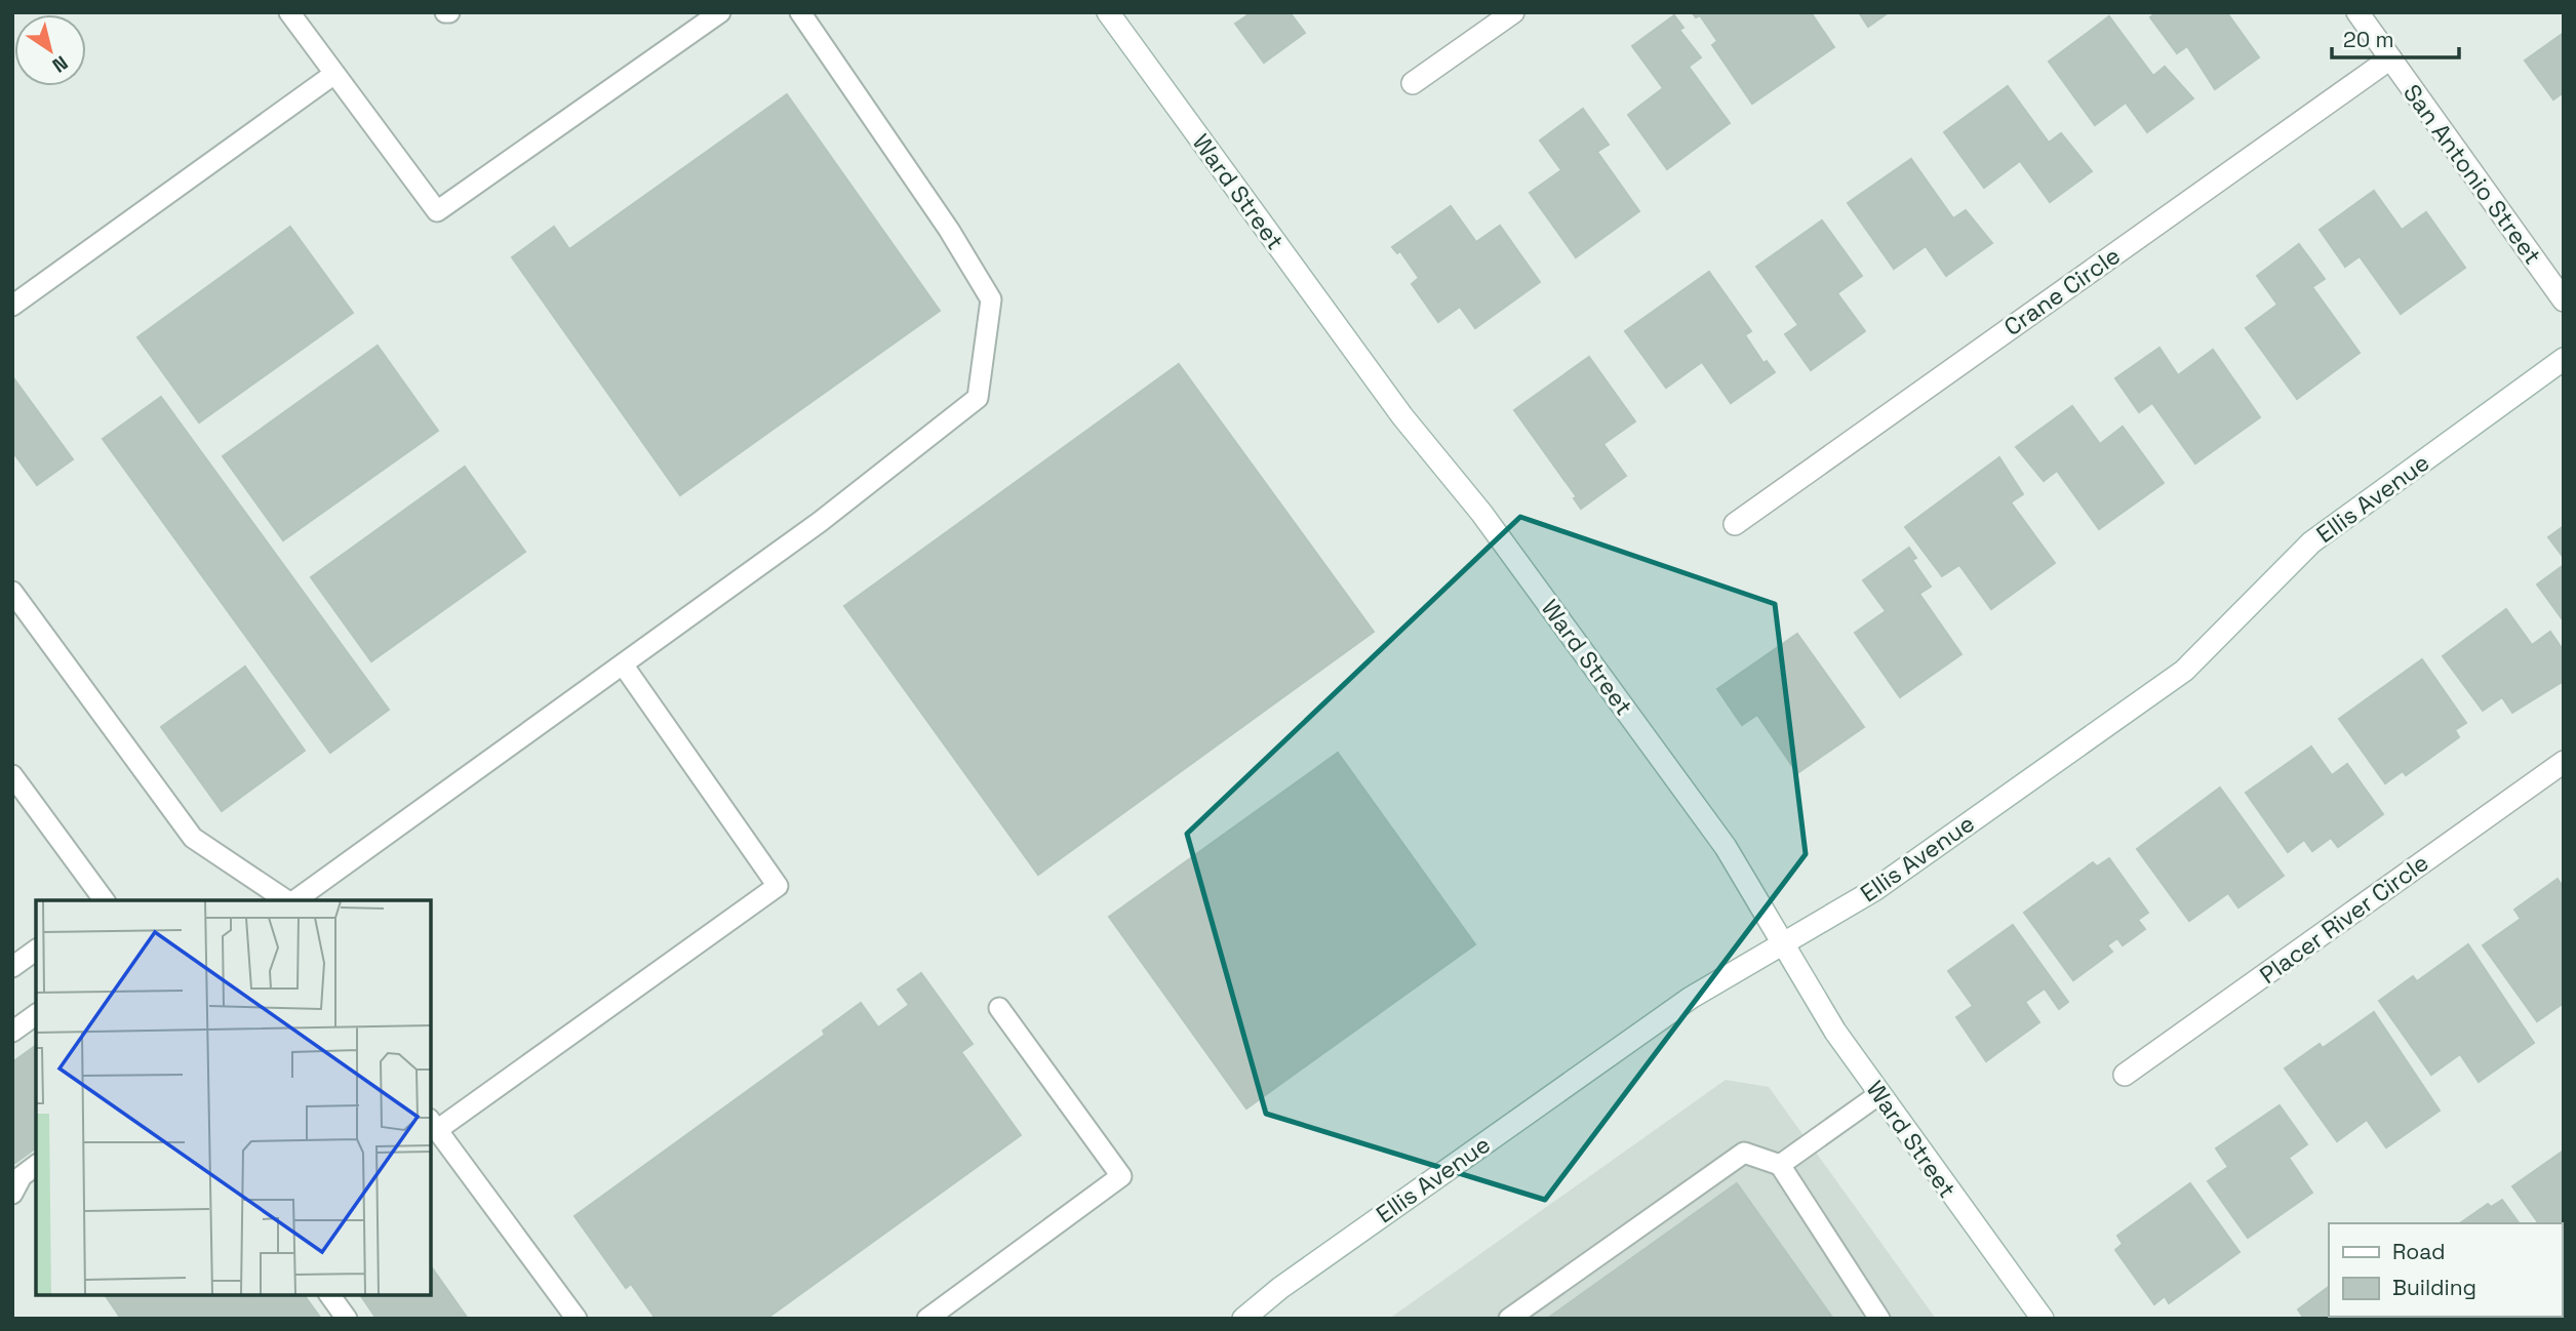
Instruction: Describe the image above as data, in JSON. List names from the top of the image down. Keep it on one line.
{"streets":{"street":["San Antonio Street","Ward Street","Crane Circle","Ellis Avenue","Placer River Circle"]},"crossings":[["San Antonio Street","Crane Circle"],["Ward Street","Ellis Avenue"]],"legend":["Road","Building"],"scale_bar":"20 m","north":"bottom right"}
